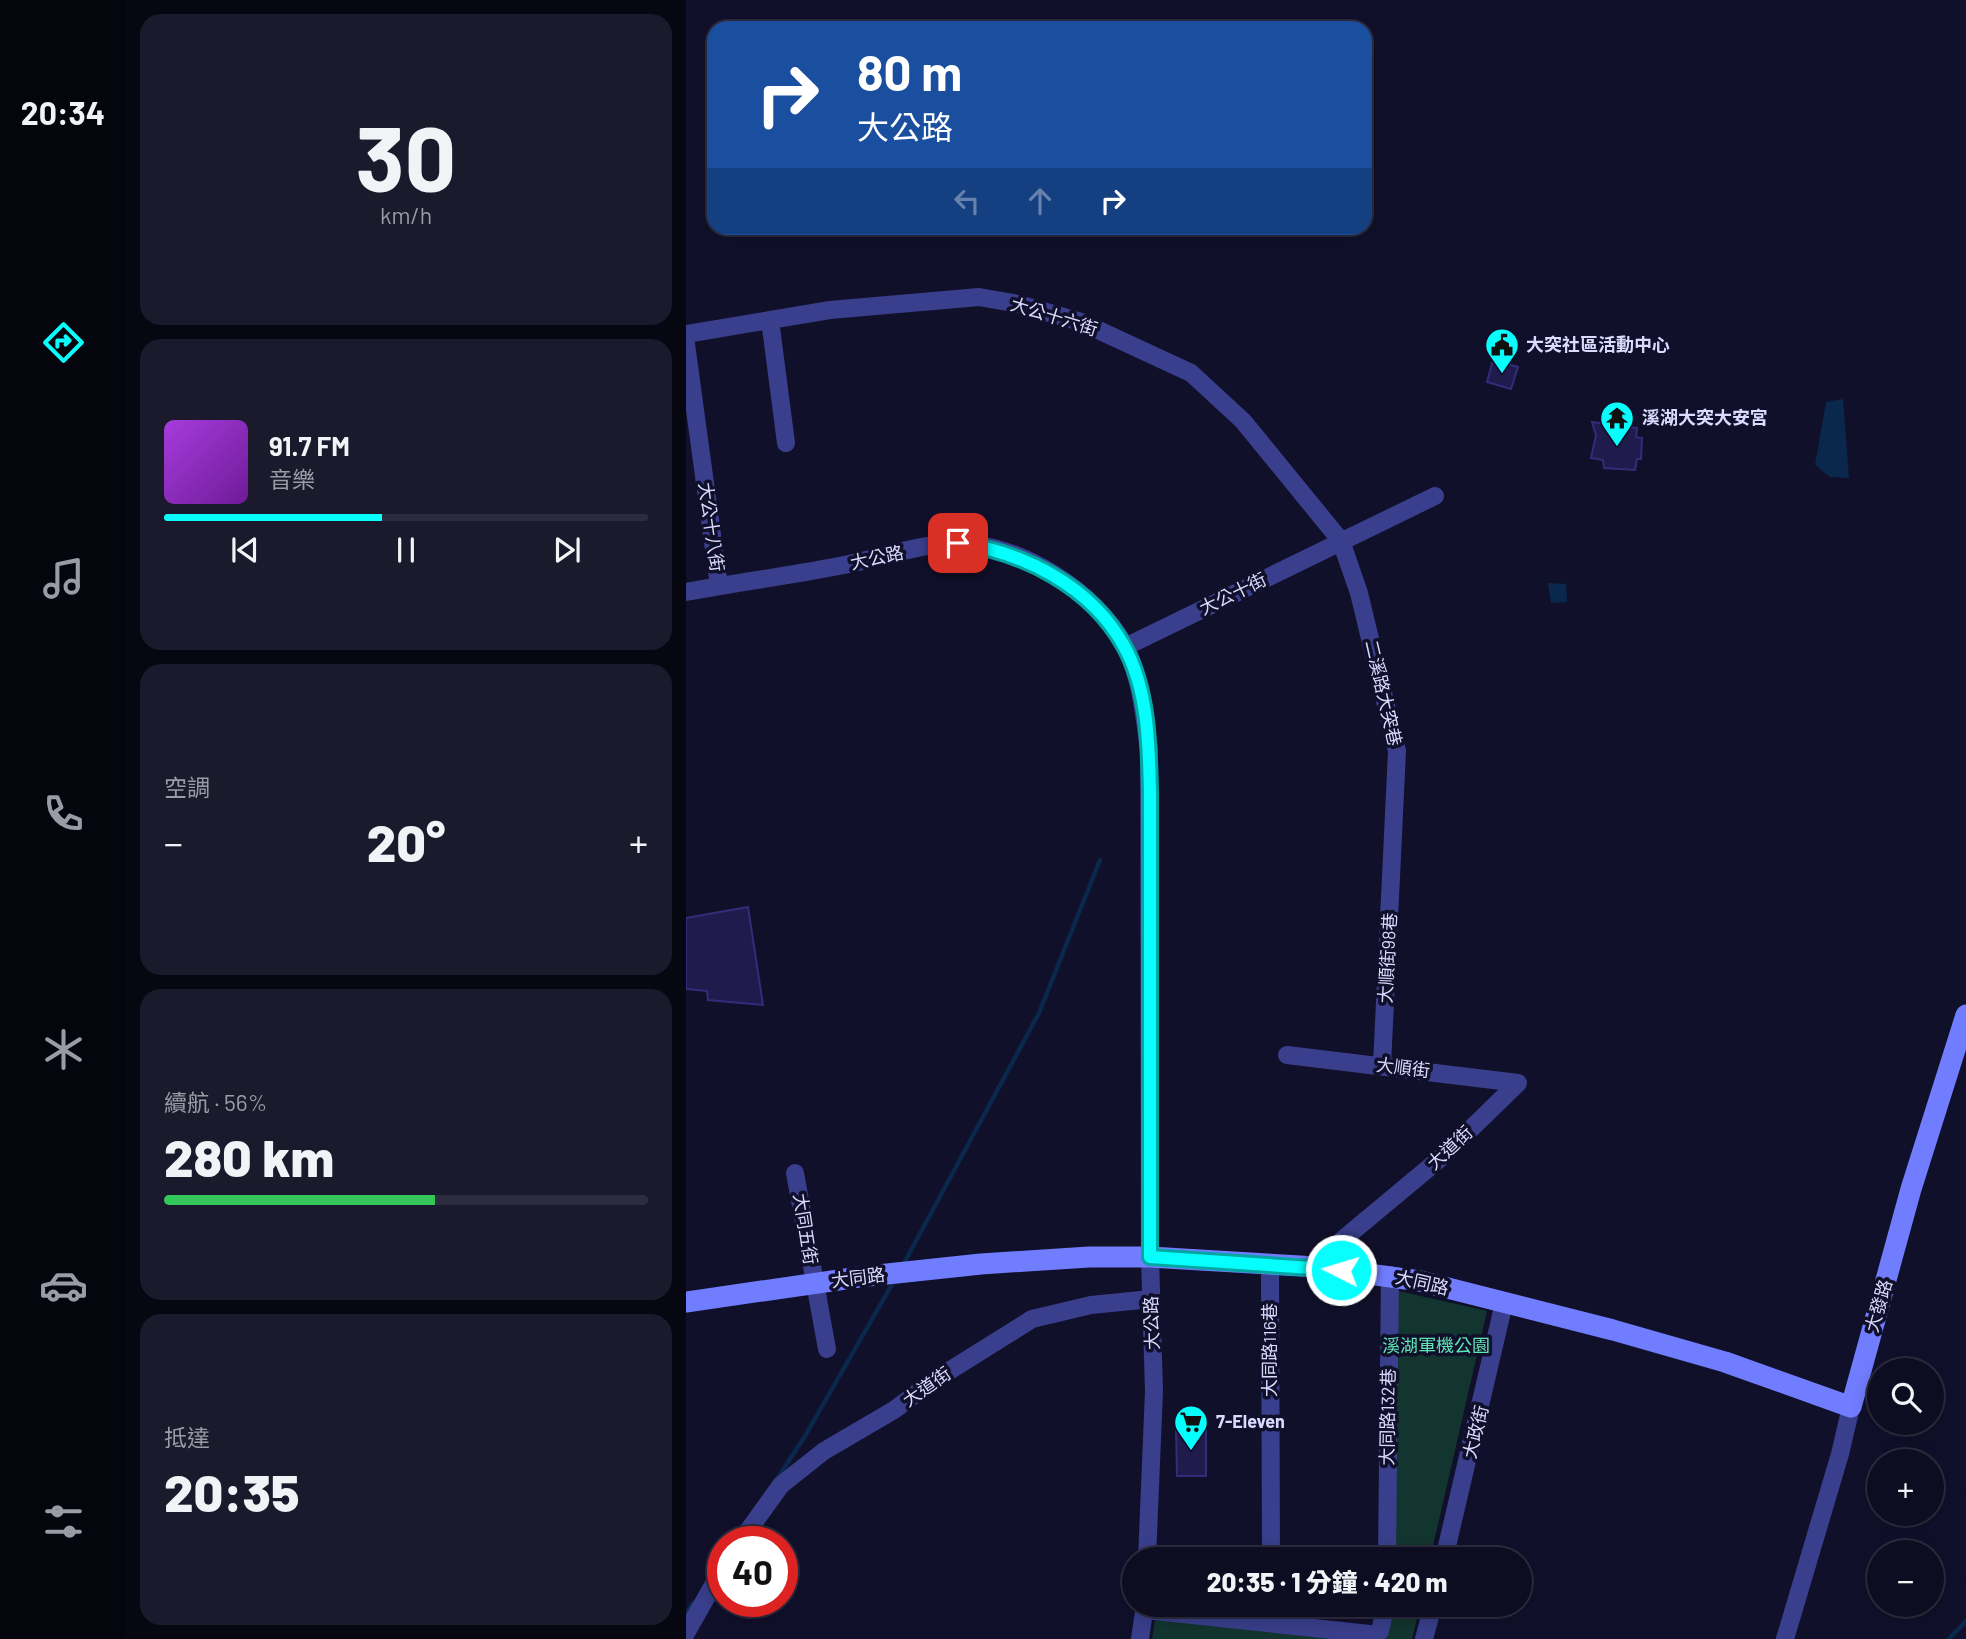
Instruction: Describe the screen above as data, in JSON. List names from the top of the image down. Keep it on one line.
{"streets":{"street":["大公十六街","大公十八街","大公路","大公十街","二溪路大突巷","大順街98巷","大順街","大道街","大同五街","大同路","大發路","大同路116巷","大同路132巷","大政街"]},"crossings":[["大公十六街","大公十街"],["大公十六街","二溪路大突巷"],["大公十八街","大公路"],["大公路","大公十街"],["大公路","大道街"],["大公路","大同路"],["大公十街","二溪路大突巷"],["二溪路大突巷","大順街98巷"],["大順街98巷","大順街"],["大順街","大道街"],["大道街","大同路"],["大同五街","大同路"],["大同路","大發路"],["大同路","大同路116巷"],["大同路","大同路132巷"],["大同路","大政街"]],"parks":["溪湖軍機公園"],"places":{"public building":["大突社區活動中心"],"temple":["溪湖大突大安宮"],"supermarket":["7-Eleven"]},"page":{"tabs":"20:34","tile":[["30","km/h"],"空調",["續航 · 56%","280 km"],["抵達","20:35"]],"turn":["80 m","大公路"],"song":["91.7 FM","音樂"],"heat":["−","20°","+"],"map_buttons":["+","−"],"limit":"40","trip":"20:35 · 1 分鐘 · 420 m"}}
